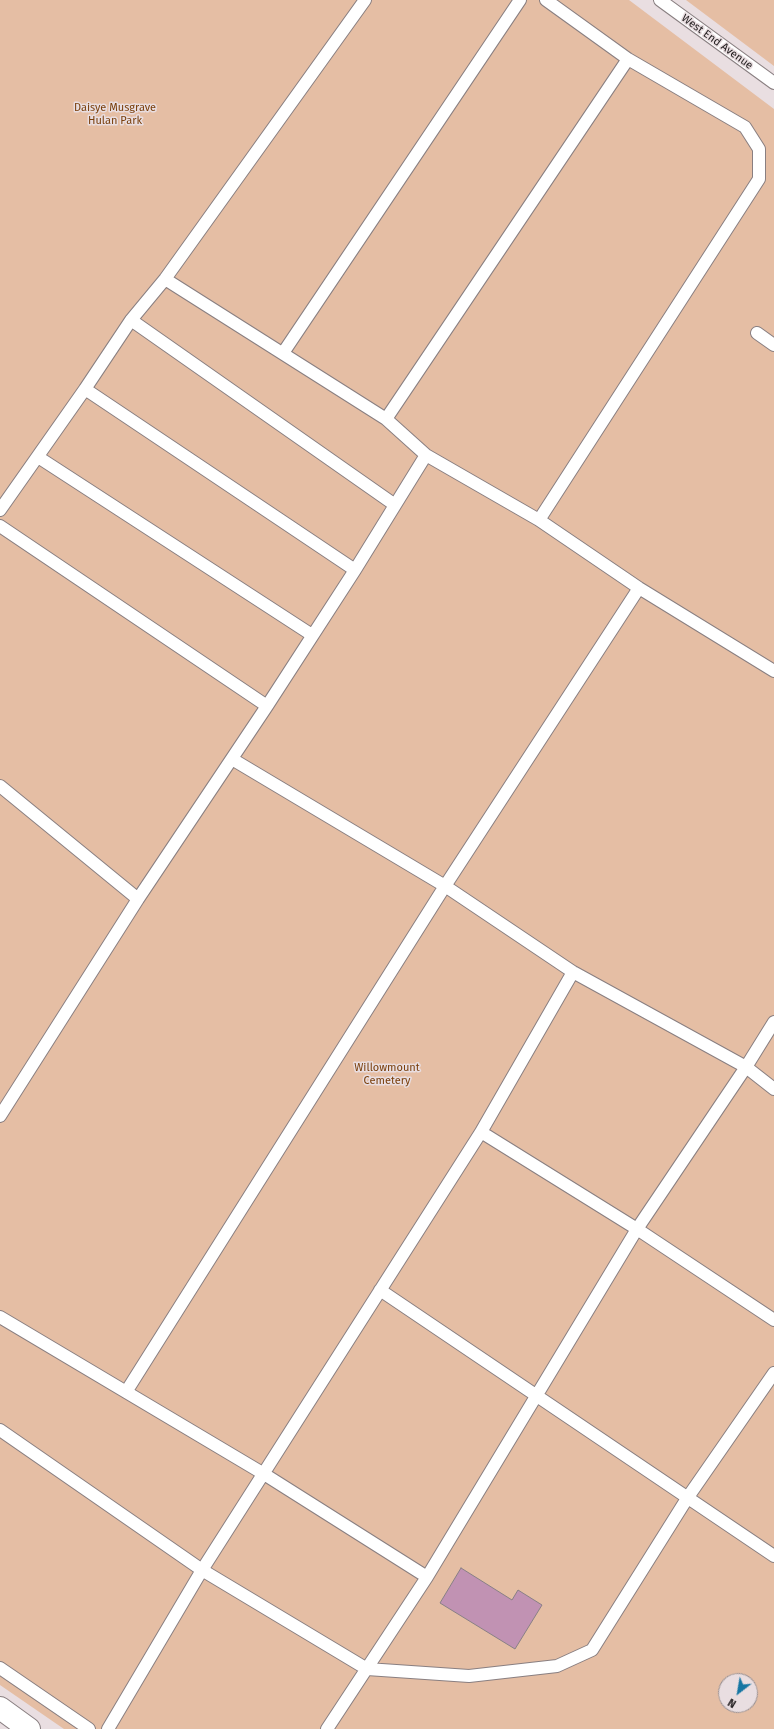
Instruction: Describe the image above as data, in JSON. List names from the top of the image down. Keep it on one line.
{"streets":{"lane":["West End Avenue"]},"parks":["Daisye Musgrave Hulan Park","Willowmount Cemetery"],"north":"bottom left"}
